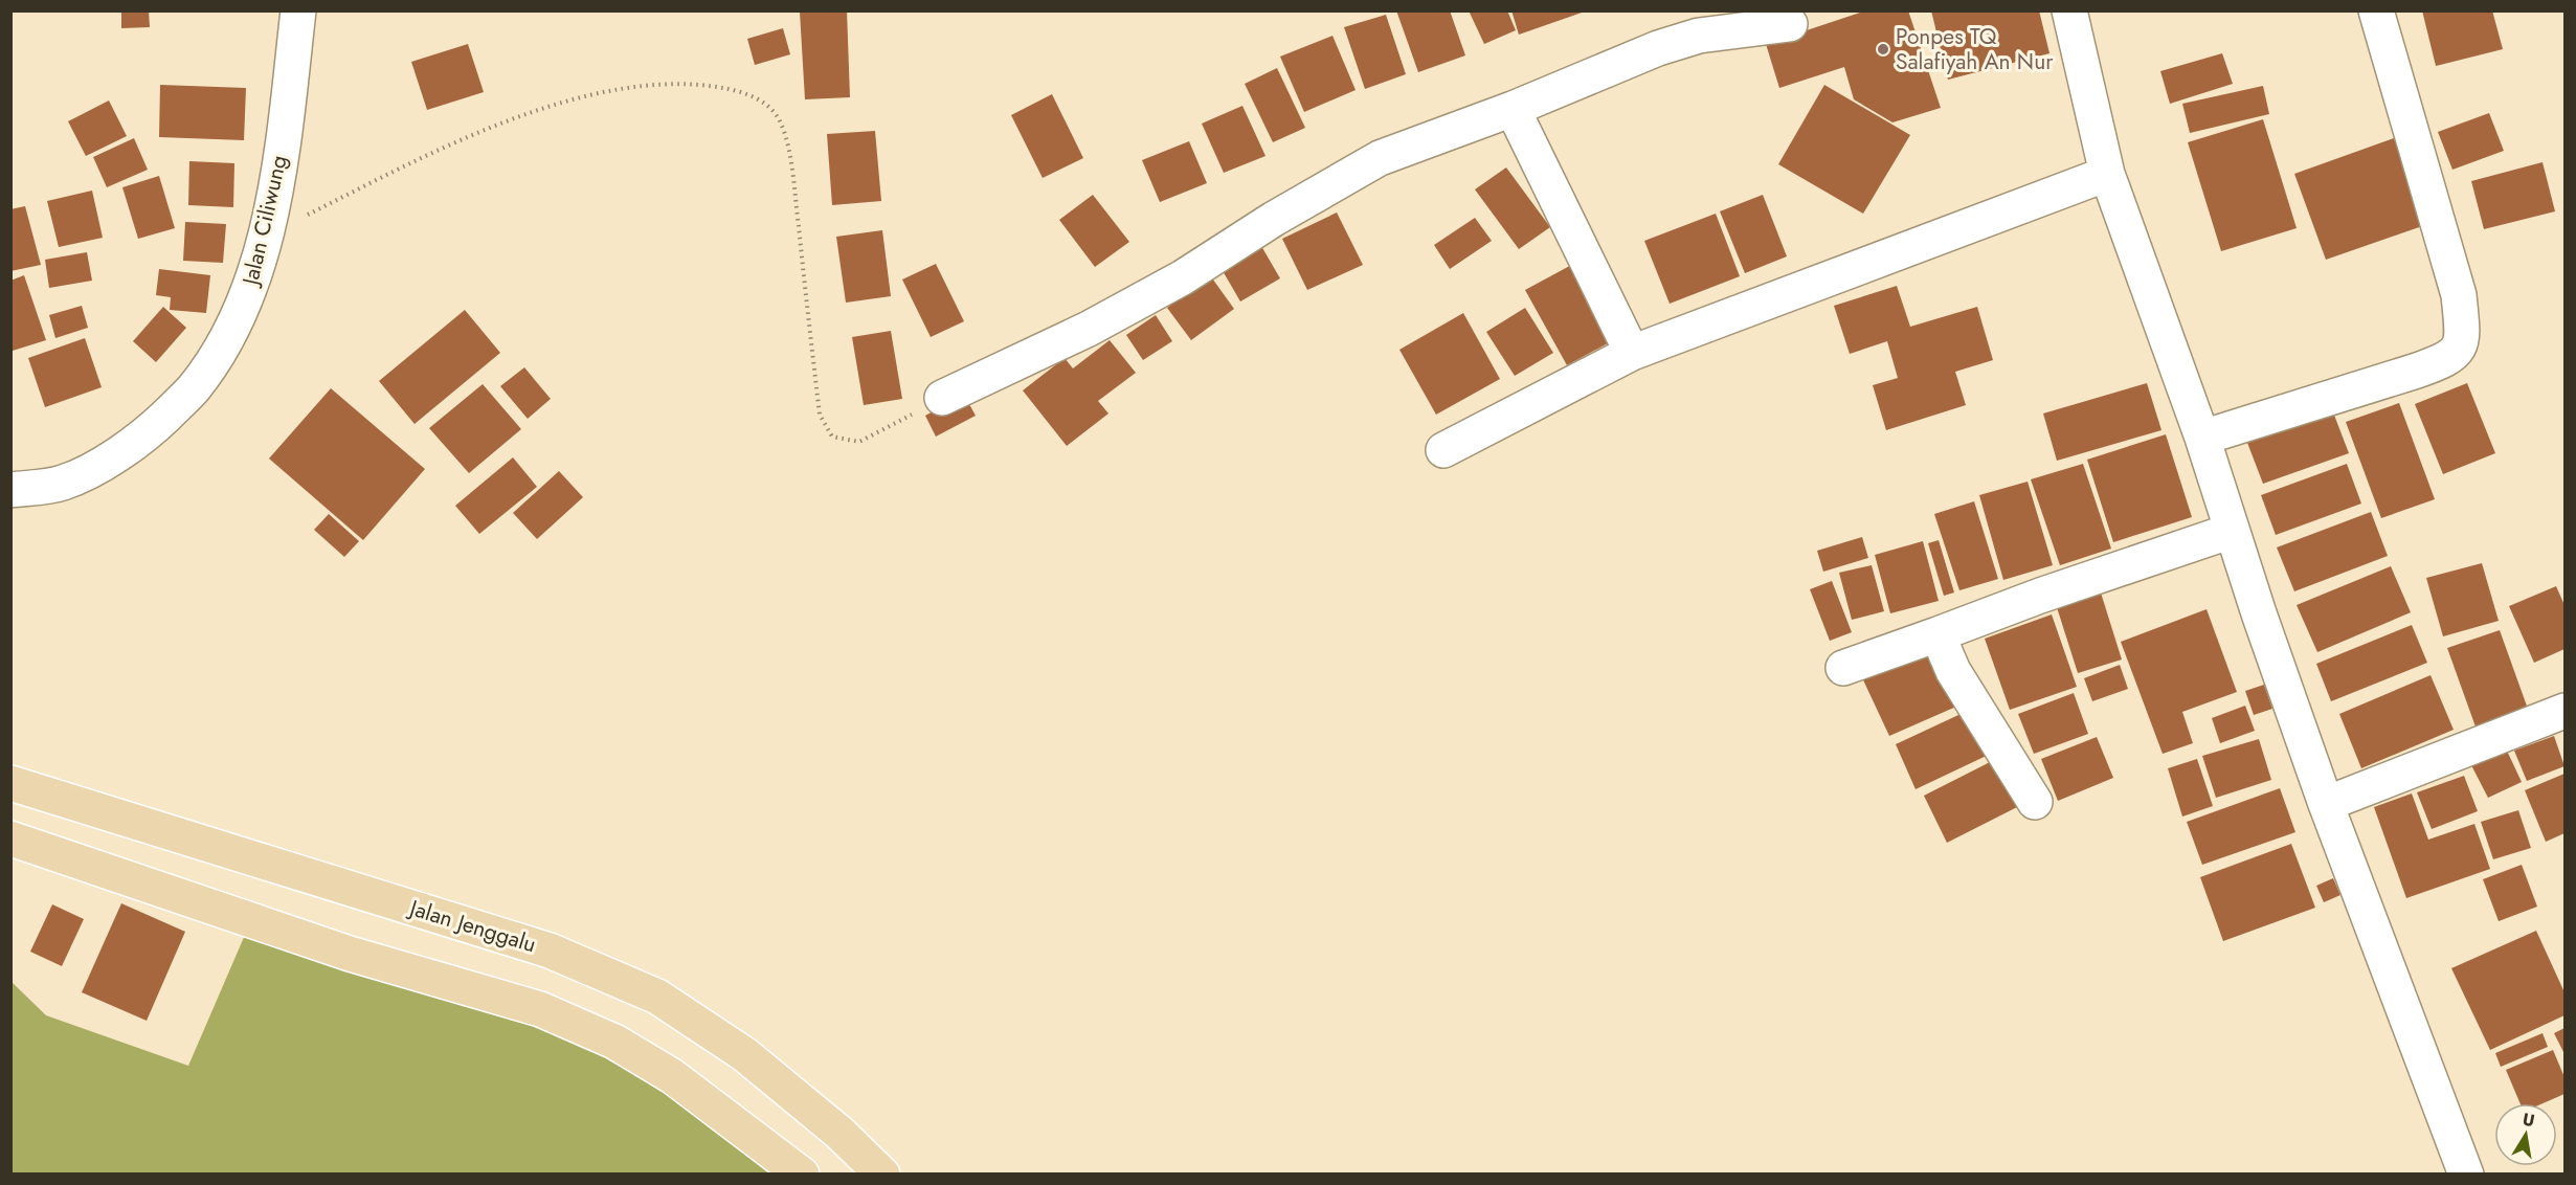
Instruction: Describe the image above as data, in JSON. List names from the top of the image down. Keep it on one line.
{"streets":{"main road":["Jalan Jenggalu"],"street":["Jalan Ciliwung"]},"places":["Ponpes TQ Salafiyah An Nur"],"north":"top"}
